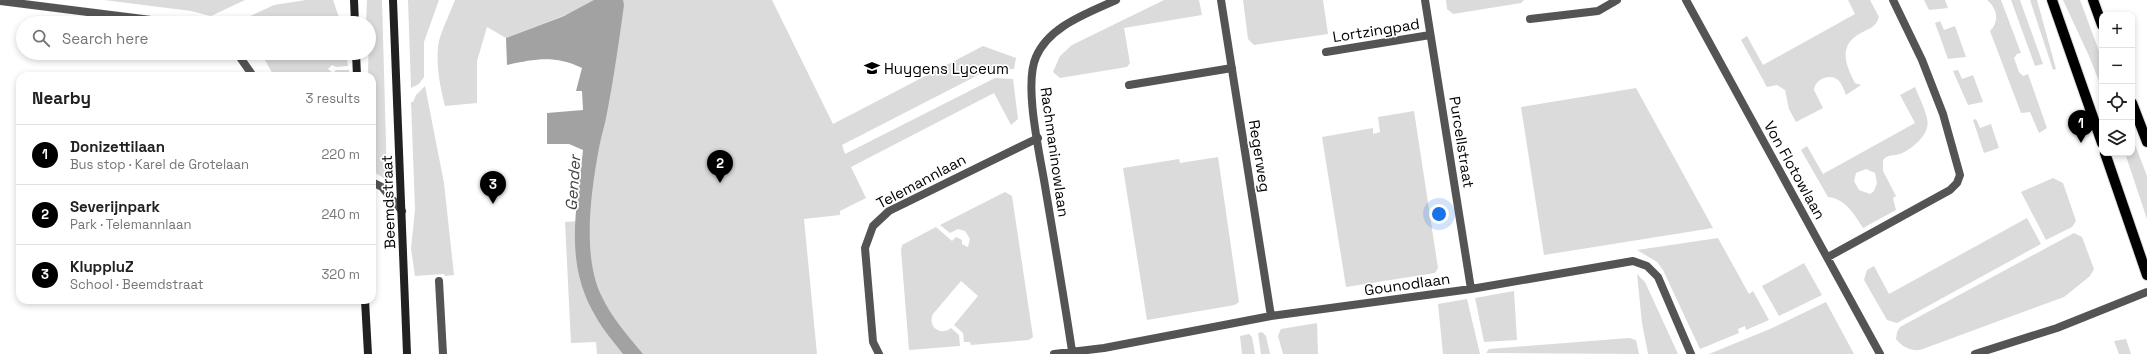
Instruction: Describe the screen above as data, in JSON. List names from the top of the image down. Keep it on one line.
{"streets":{"main road":["Beemdstraat"],"street":["Lortzingpad","Purcellstraat","Rachmaninowlaan","Regerweg","Von Flotowlaan","Telemannlaan","Gounodlaan"]},"crossings":[["Lortzingpad","Purcellstraat"],["Purcellstraat","Gounodlaan"],["Rachmaninowlaan","Telemannlaan"],["Rachmaninowlaan","Gounodlaan"],["Regerweg","Gounodlaan"]],"water":["Gender"],"places":{"school or university":["Huygens Lyceum"]},"page":{"map_buttons":["+","−"],"search":"Search here","heading":["Nearby","3 results"],"pins":["1","2","3"],"list":[{"mark":"1","name":"Donizettilaan","note":"Bus stop · Karel de Grotelaan","value":"220 m"},{"mark":"2","name":"Severijnpark","note":"Park · Telemannlaan","value":"240 m"},{"mark":"3","name":"KluppluZ","note":"School · Beemdstraat","value":"320 m"}]}}
